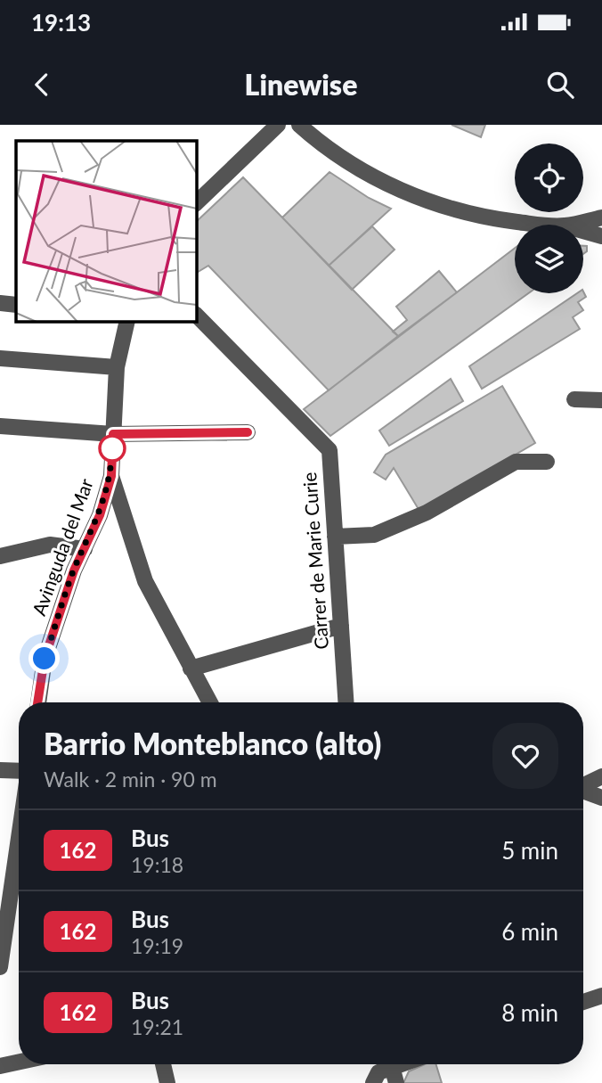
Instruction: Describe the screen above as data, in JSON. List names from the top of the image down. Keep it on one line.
{"streets":{"street":["Avinguda del Mar","Carrer de Marie Curie"]},"lines":["bus line 162"],"page":{"status":"19:13","header":"Linewise","heading":["Barrio Monteblanco (alto)","Walk · 2 min · 90 m"],"list":[{"mark":"162","name":"Bus","note":"19:18","value":"5 min"},{"mark":"162","name":"Bus","note":"19:19","value":"6 min"},{"mark":"162","name":"Bus","note":"19:21","value":"8 min"}]}}
